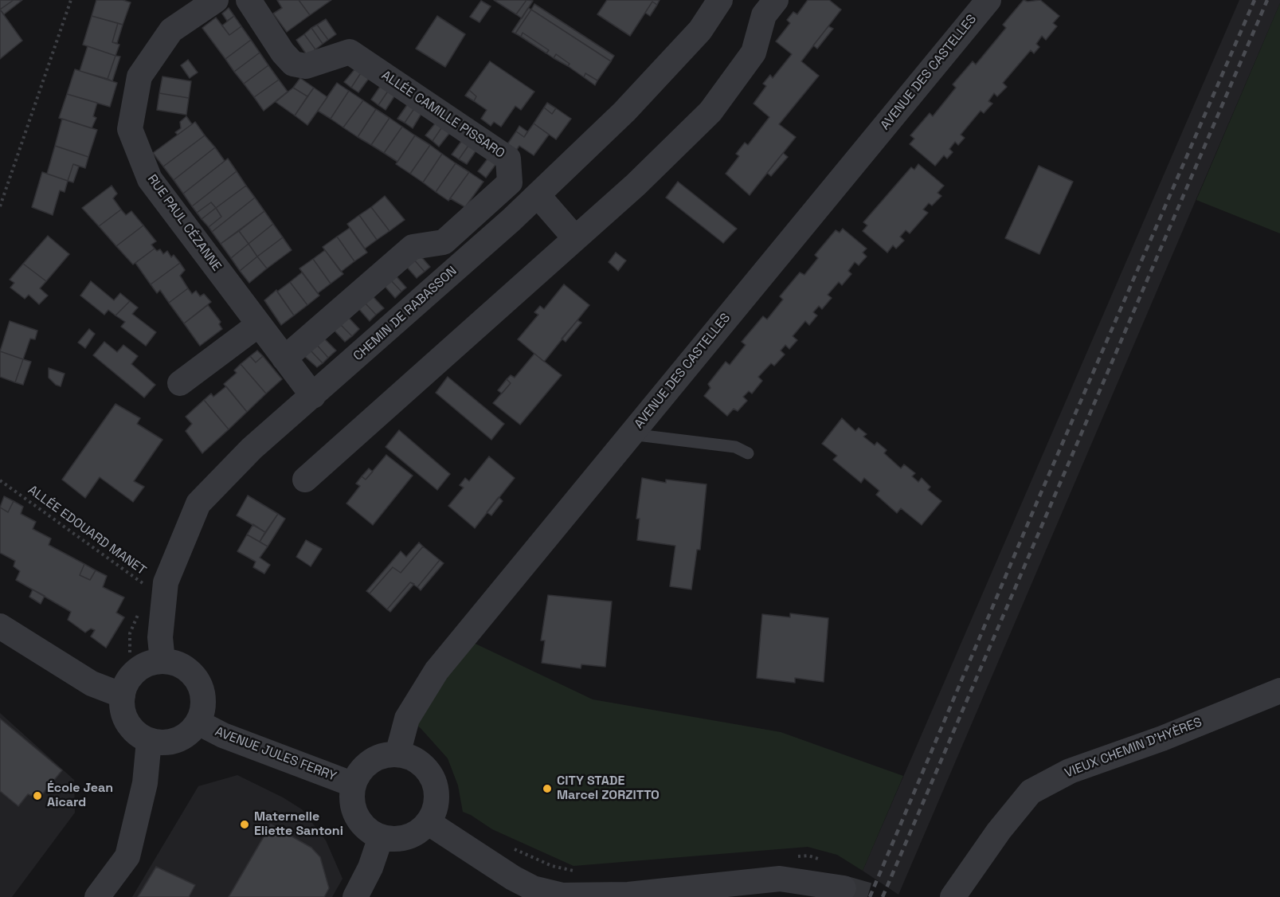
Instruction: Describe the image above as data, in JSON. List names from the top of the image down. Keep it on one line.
{"streets":{"street":["AVENUE DES CASTELLES","ALLÉE CAMILLE PISSARO","RUE PAUL CÉZANNE","CHEMIN DE RABASSON","VIEUX CHEMIN D'HYÈRES","AVENUE JULES FERRY"],"path":["ALLÉE EDOUARD MANET"]},"crossings":[["AVENUE DES CASTELLES","AVENUE JULES FERRY"],["ALLÉE CAMILLE PISSARO","RUE PAUL CÉZANNE"],["RUE PAUL CÉZANNE","CHEMIN DE RABASSON"],["CHEMIN DE RABASSON","ALLÉE EDOUARD MANET"],["CHEMIN DE RABASSON","AVENUE JULES FERRY"]],"places":["CITY STADE Marcel ZORZITTO","École Jean Aicard","Maternelle Eliette Santoni"]}
